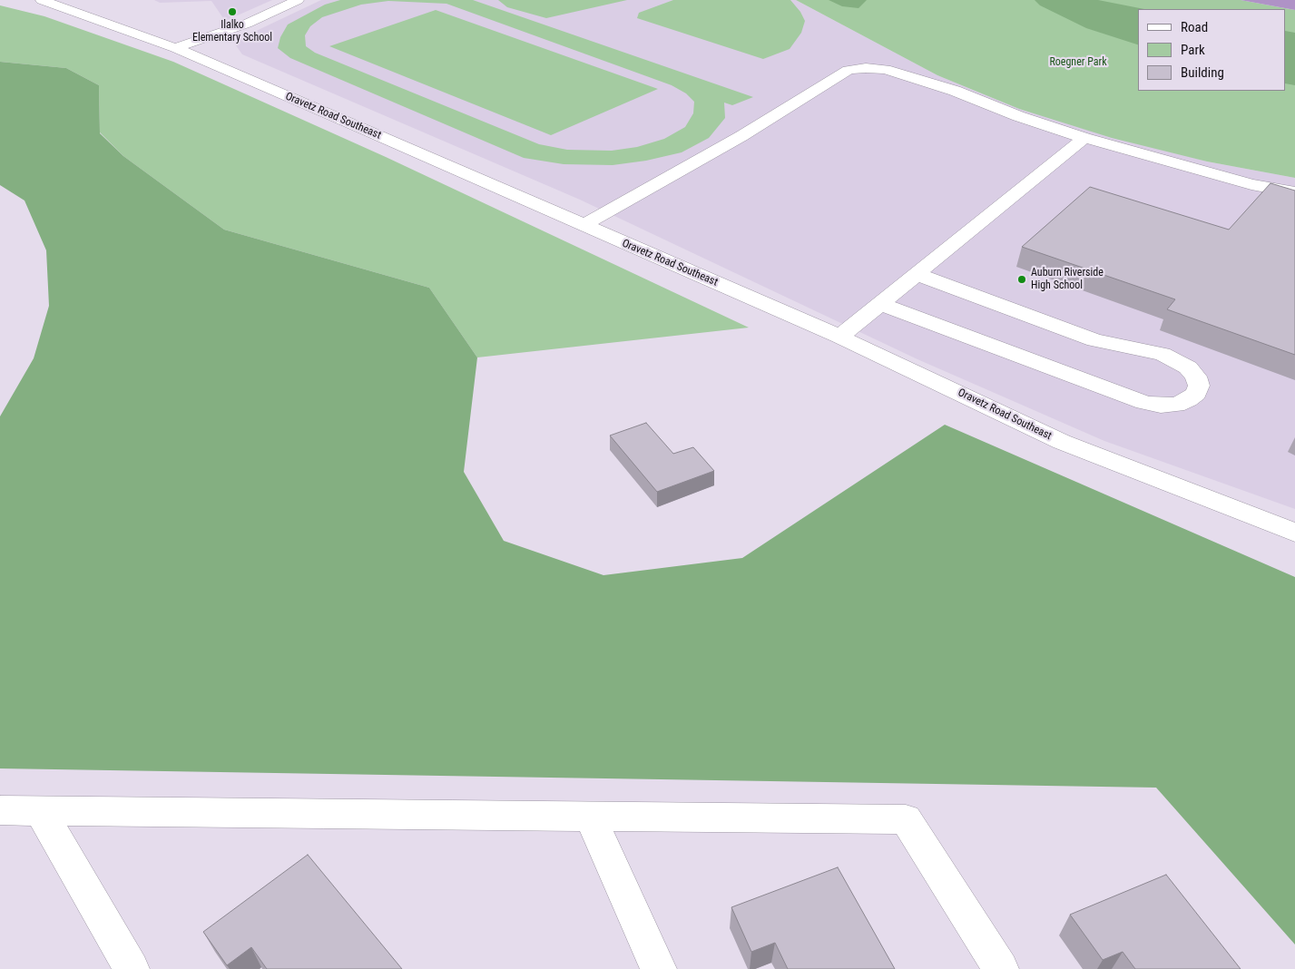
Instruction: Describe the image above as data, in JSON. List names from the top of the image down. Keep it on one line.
{"streets":{"street":["Oravetz Road Southeast"]},"parks":["Roegner Park"],"places":["Ilalko Elementary School","Auburn Riverside High School"],"legend":["Road","Park","Building"]}
